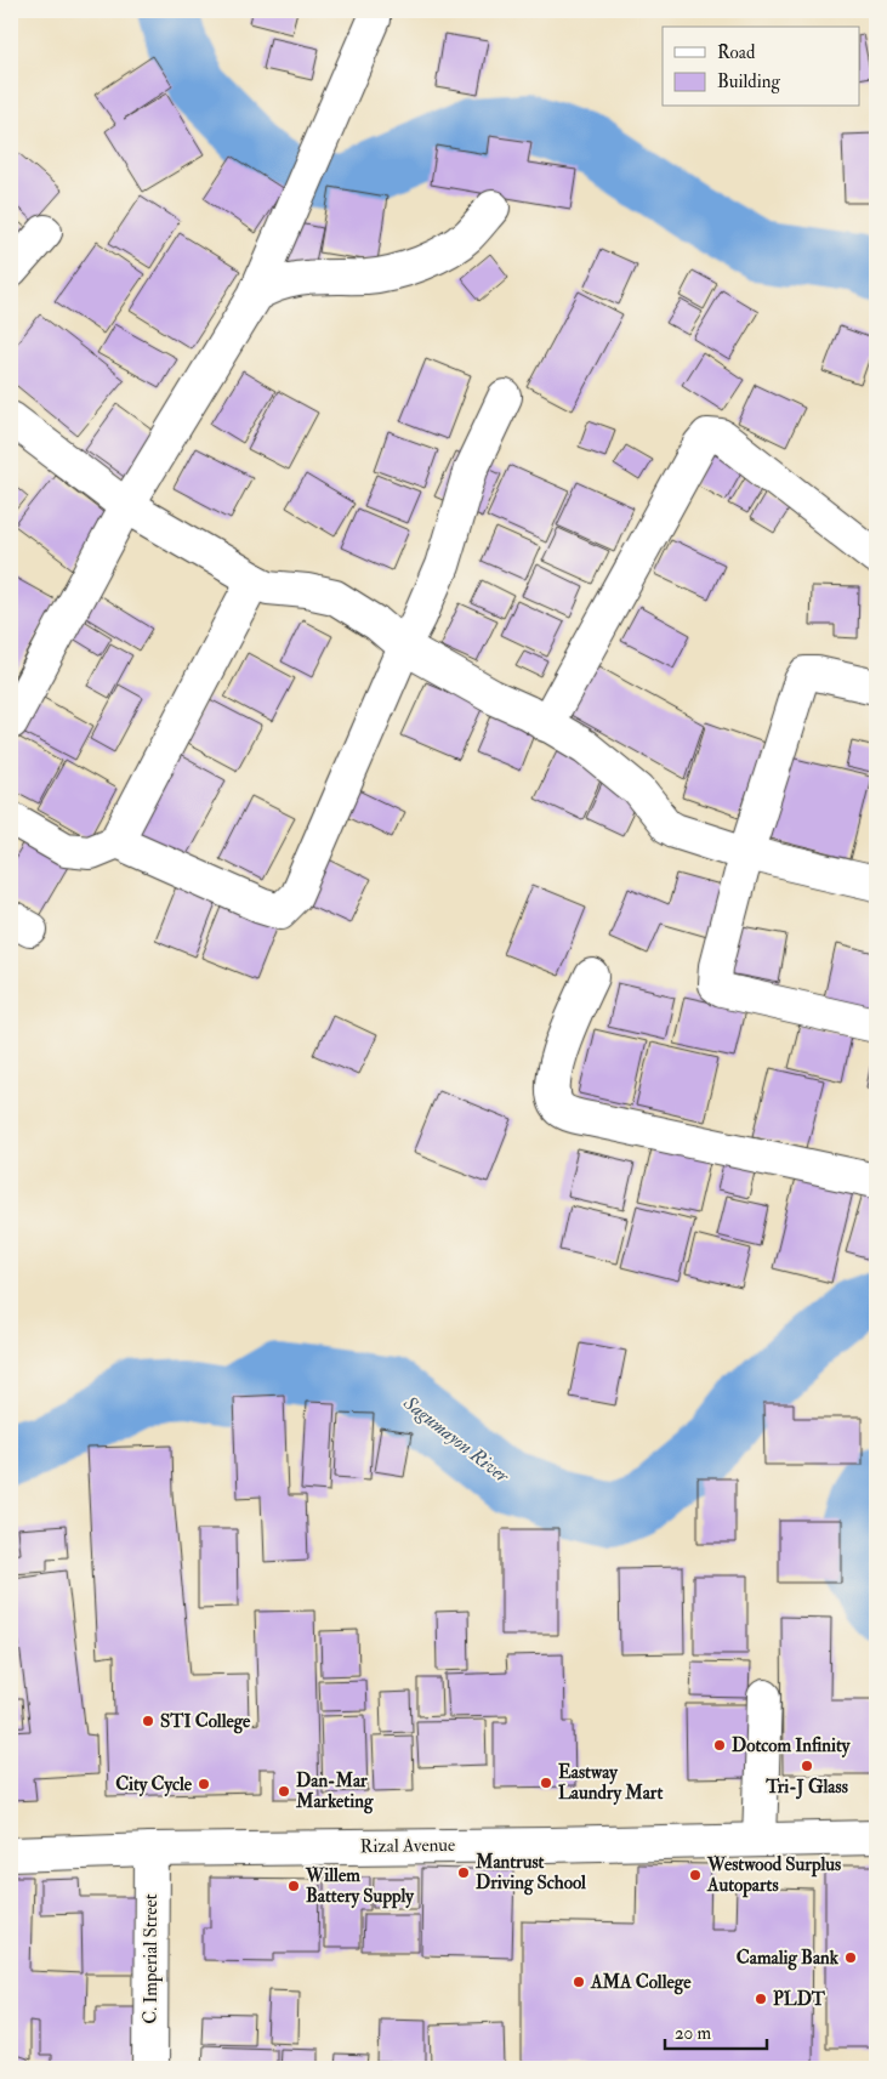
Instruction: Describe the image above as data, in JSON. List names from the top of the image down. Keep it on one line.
{"streets":{"street":["Rizal Avenue","C. Imperial Street"]},"crossings":[["Rizal Avenue","C. Imperial Street"]],"water":["Sagumayon River"],"places":["STI College","Dotcom Infinity","Tri-J Glass","Eastway Laundry Mart","City Cycle","Dan-Mar Marketing","Mantrust Driving School","Westwood Surplus Autoparts","Willem Battery Supply","Camalig Bank","AMA College","PLDT"],"legend":["Road","Building"],"scale_bar":"20 m"}
